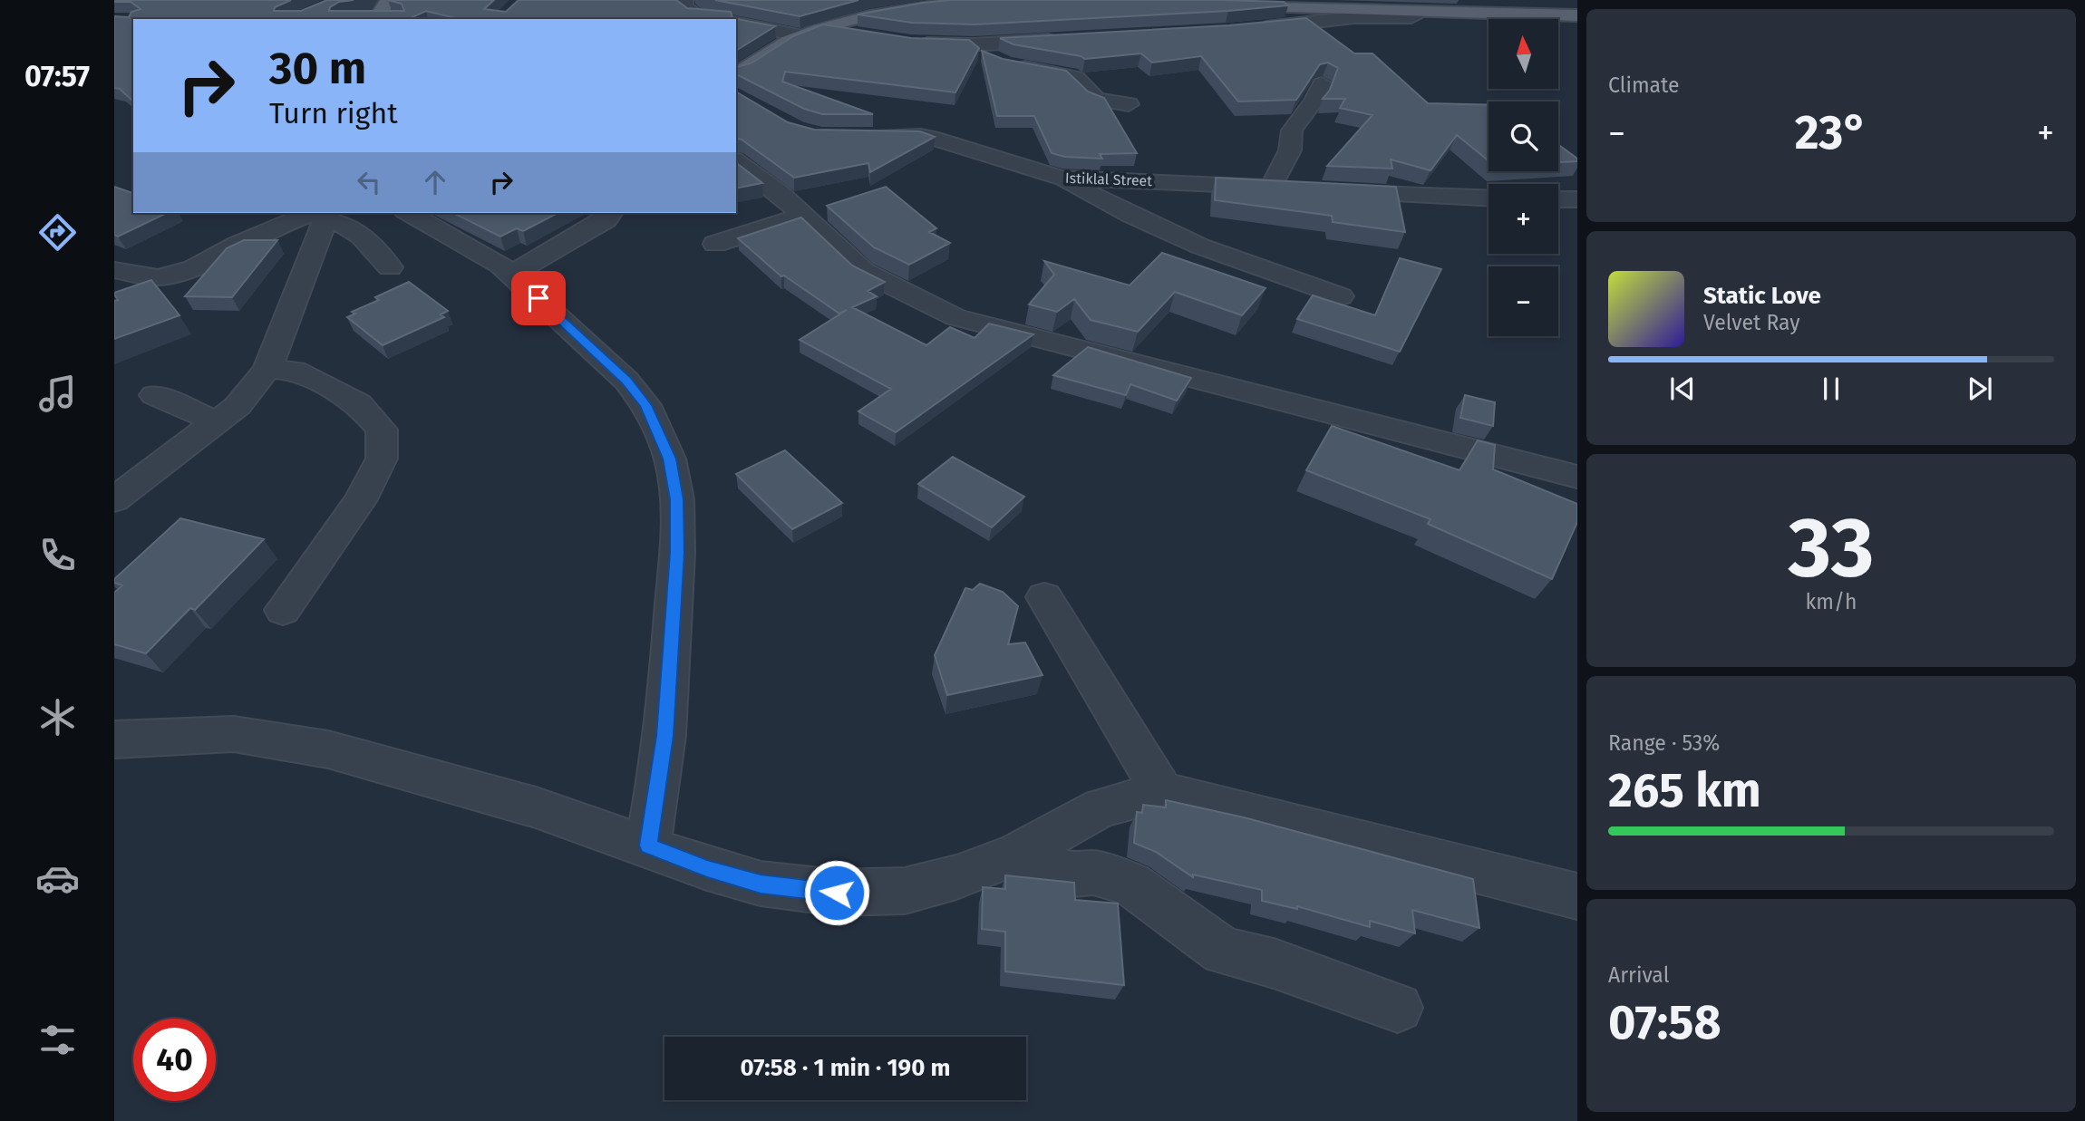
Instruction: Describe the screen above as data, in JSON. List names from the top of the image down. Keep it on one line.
{"streets":{"street":["Istiklal Street"]},"north":"top","page":{"tabs":"07:57","tile":["Climate",["33","km/h"],["Range · 53%","265 km"],["Arrival","07:58"]],"map_buttons":["+","−"],"turn":["30 m","Turn right"],"heat":["−","23°","+"],"song":["Static Love","Velvet Ray"],"limit":"40","trip":"07:58 · 1 min · 190 m"}}
